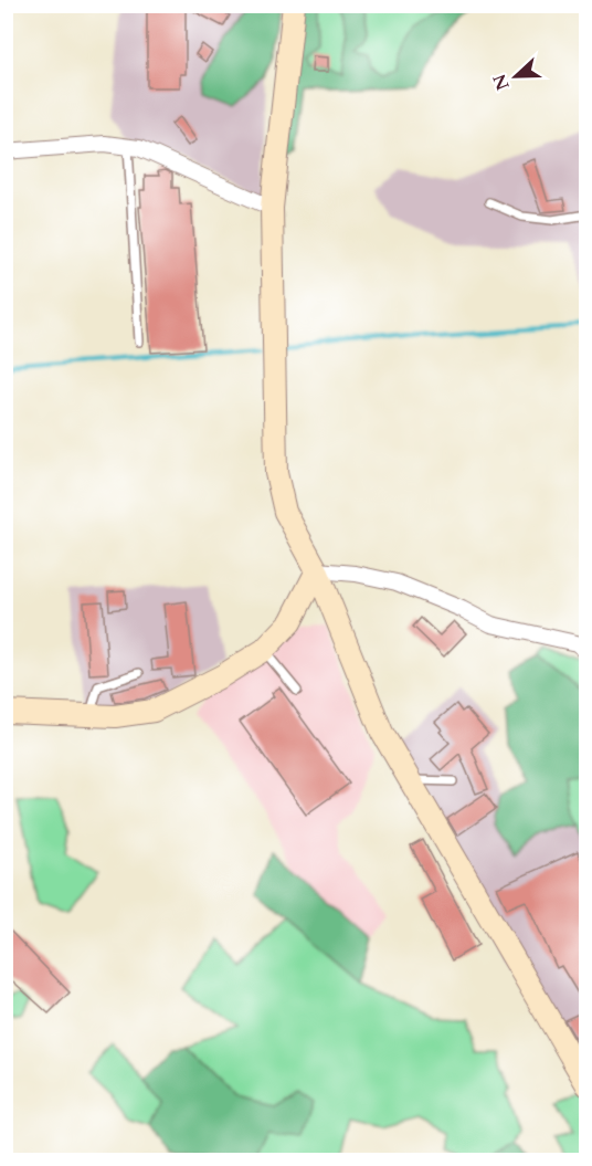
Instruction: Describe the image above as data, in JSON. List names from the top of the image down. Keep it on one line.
{"north":"left"}
